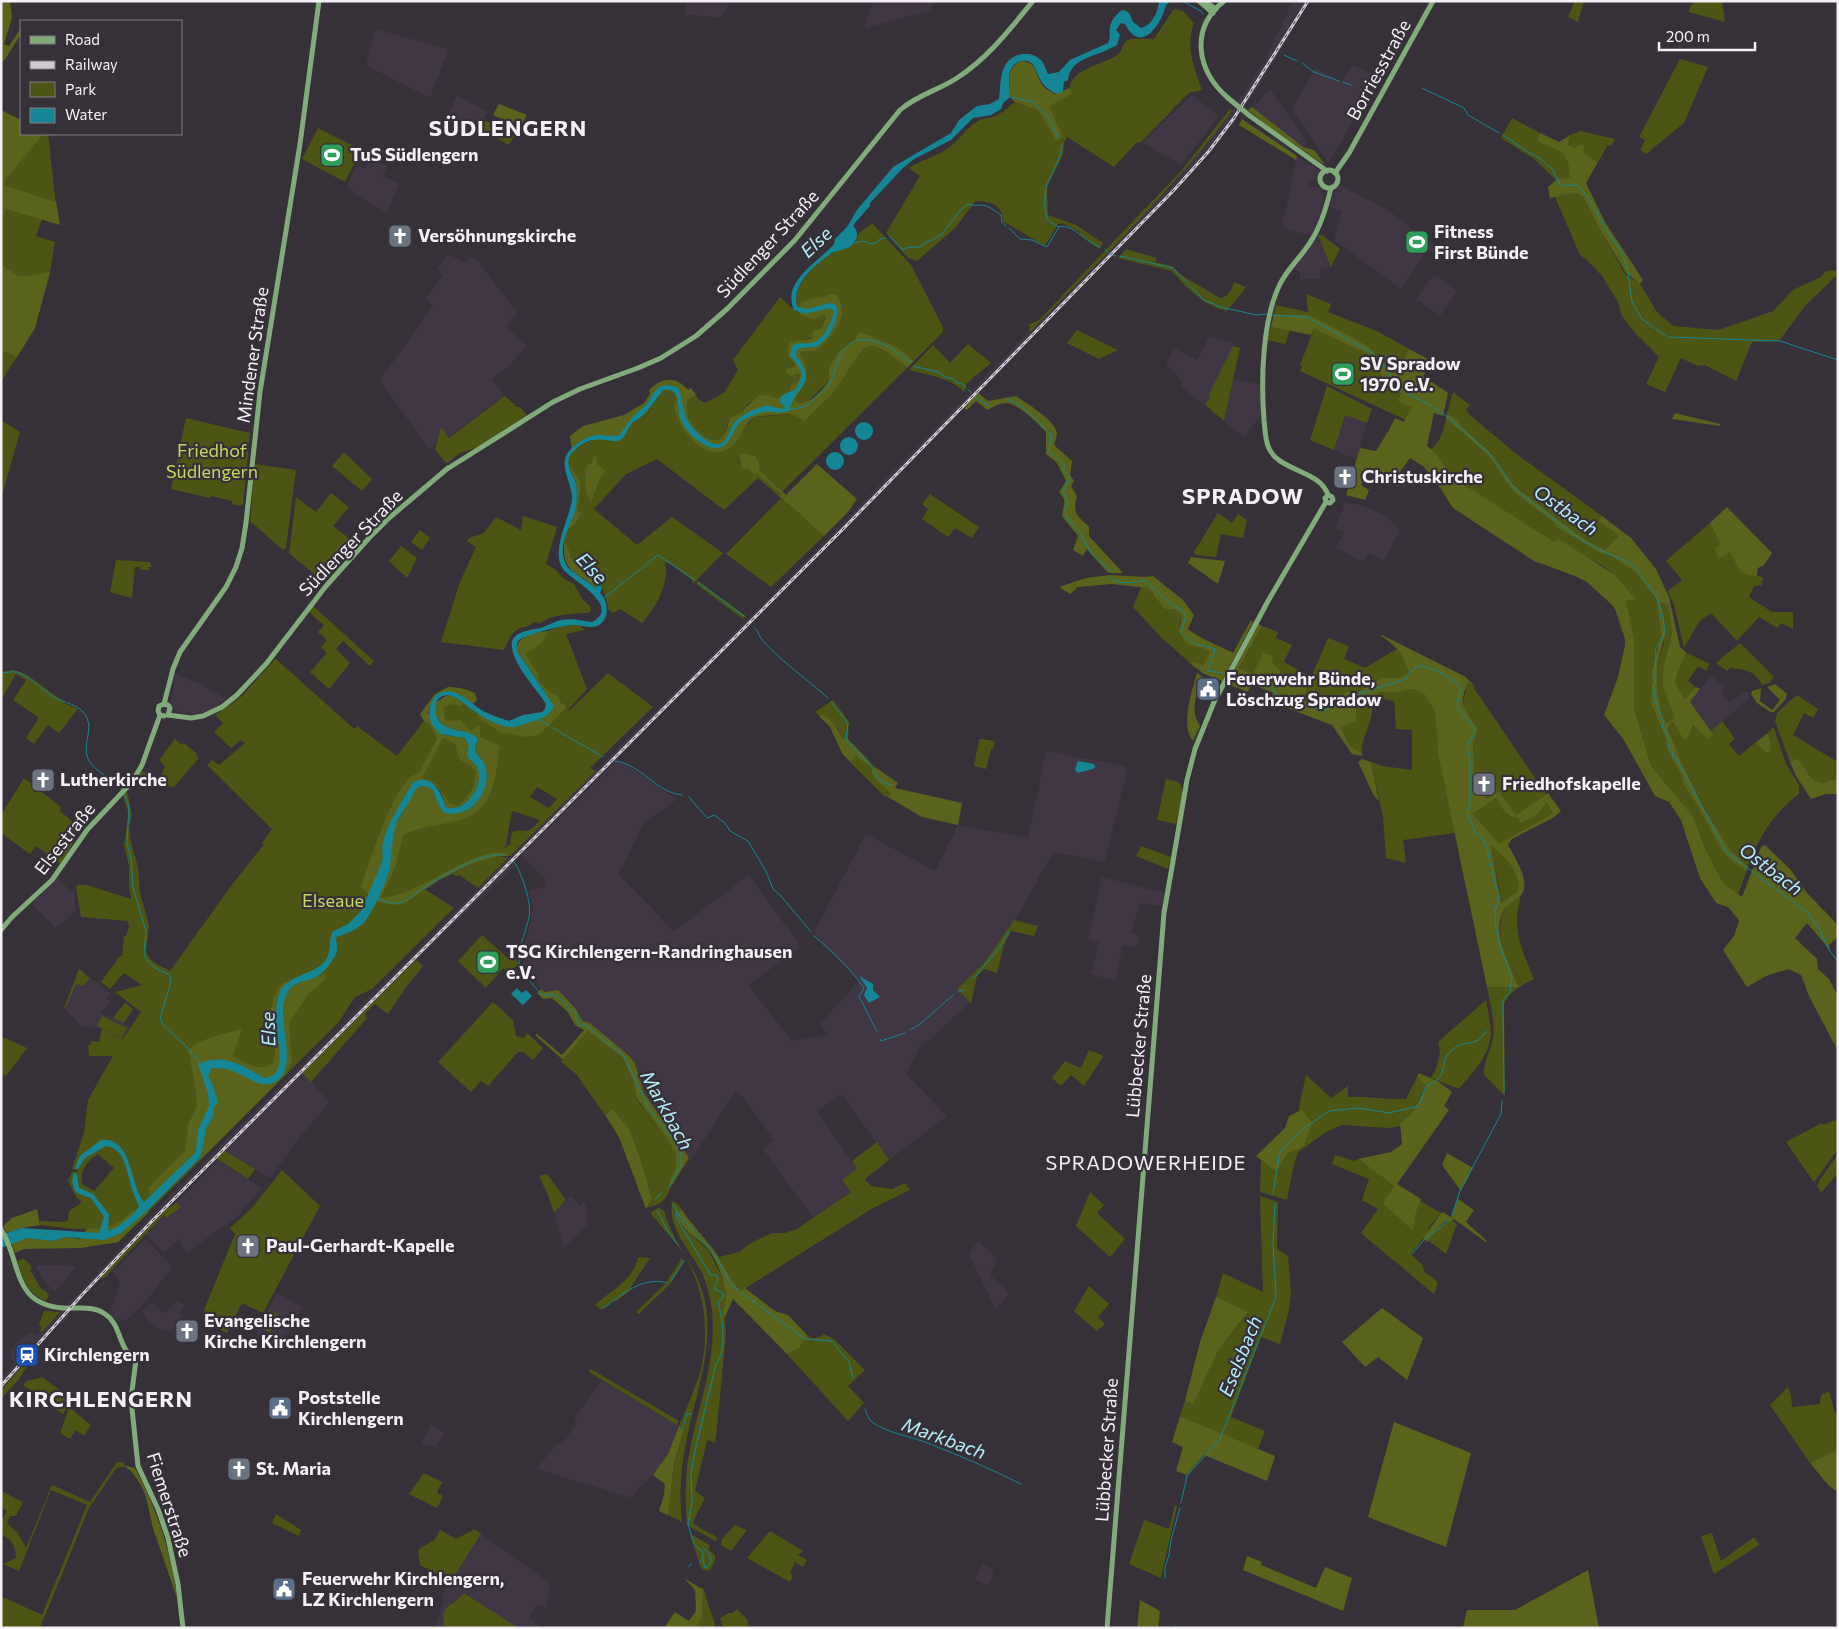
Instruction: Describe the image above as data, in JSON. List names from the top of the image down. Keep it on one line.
{"streets":{"main road":["Borriesstraße","Südlenger Straße","Mindener Straße","Elsestraße","Lübbecker Straße","Fiemerstraße"]},"crossings":[["Borriesstraße","Lübbecker Straße"],["Südlenger Straße","Mindener Straße"],["Südlenger Straße","Elsestraße"],["Mindener Straße","Elsestraße"]],"districts":["SÜDLENGERN","SPRADOW","SPRADOWERHEIDE","KIRCHLENGERN"],"water":["Else","Ostbach","Markbach","Eselsbach"],"parks":["Friedhof Südlengern","Elseaue"],"places":{"sports":["TuS Südlengern","Fitness First Bünde","SV Spradow 1970 e.V.","TSG Kirchlengern-Randringhausen e.V."],"church":["Versöhnungskirche","Christuskirche","Lutherkirche","Friedhofskapelle","Paul-Gerhardt-Kapelle","Evangelische Kirche Kirchlengern","St. Maria"],"public building":["Feuerwehr Bünde, Löschzug Spradow","Poststelle Kirchlengern","Feuerwehr Kirchlengern, LZ Kirchlengern"],"station":["Kirchlengern"]},"legend":["Road","Railway","Park","Water"],"scale_bar":"200 m"}
